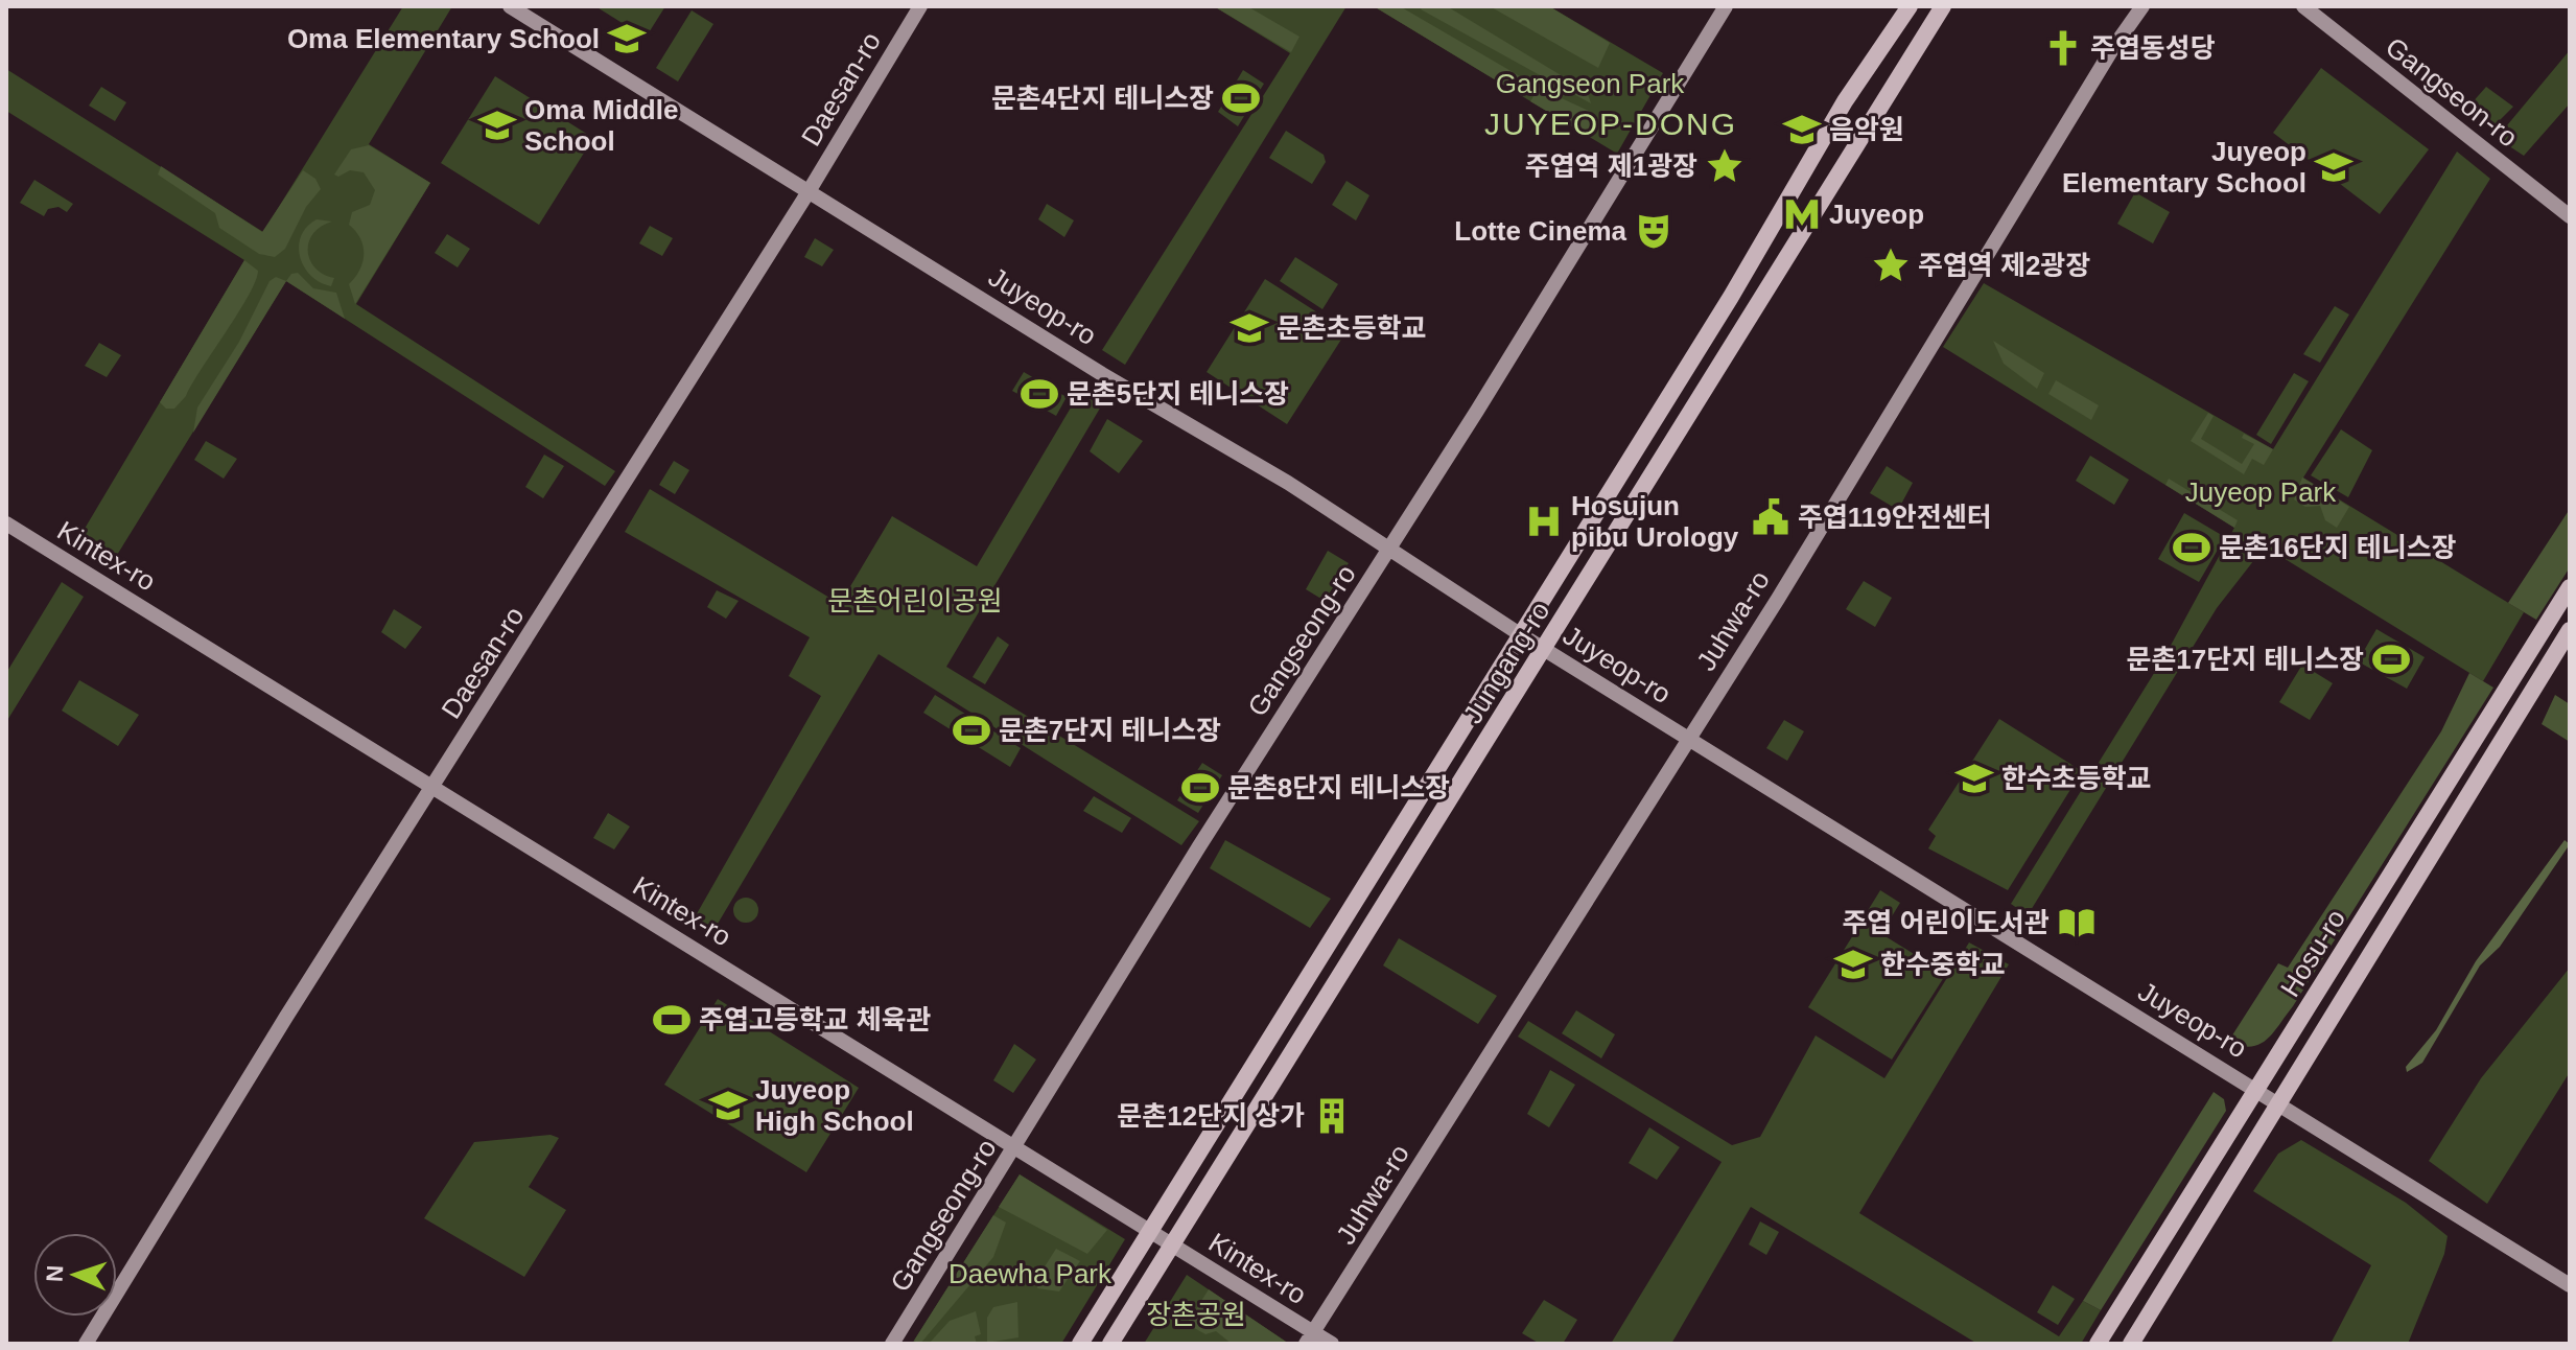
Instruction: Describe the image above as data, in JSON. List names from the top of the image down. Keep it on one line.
{"streets":{"main road":["Jungang-ro","Hosu-ro"],"street":["Daesan-ro","Gangseon-ro","Juyeop-ro","Kintex-ro","Juhwa-ro","Gangseong-ro"]},"crossings":[["Daesan-ro","Juyeop-ro"],["Daesan-ro","Kintex-ro"],["Juyeop-ro","Juhwa-ro"],["Juyeop-ro","Gangseong-ro"],["Juyeop-ro","Jungang-ro"],["Juyeop-ro","Hosu-ro"],["Kintex-ro","Juhwa-ro"],["Kintex-ro","Gangseong-ro"],["Kintex-ro","Jungang-ro"]],"districts":["JUYEOP-DONG"],"parks":["Gangseon Park","Juyeop Park","문촌어린이공원","Daewha Park","장촌공원"],"places":{"school or university":["Oma Elementary School","Oma Middle School","음악원","Juyeop Elementary School","문촌초등학교","한수초등학교","한수중학교","Juyeop High School"],"church":["주엽동성당"],"sports":["문촌4단지 테니스장","문촌5단지 테니스장","문촌16단지 테니스장","문촌17단지 테니스장","문촌7단지 테니스장","문촌8단지 테니스장","주엽고등학교 체육관"],"place":["주엽역 제1광장","주엽역 제2광장"],"metro station":["Juyeop"],"theatre":["Lotte Cinema"],"public building":["주엽119안전센터"],"hospital":["Hosujun pibu Urology"],"library":["주엽 어린이도서관"],"building":["문촌12단지 상가"]},"north":"left"}
